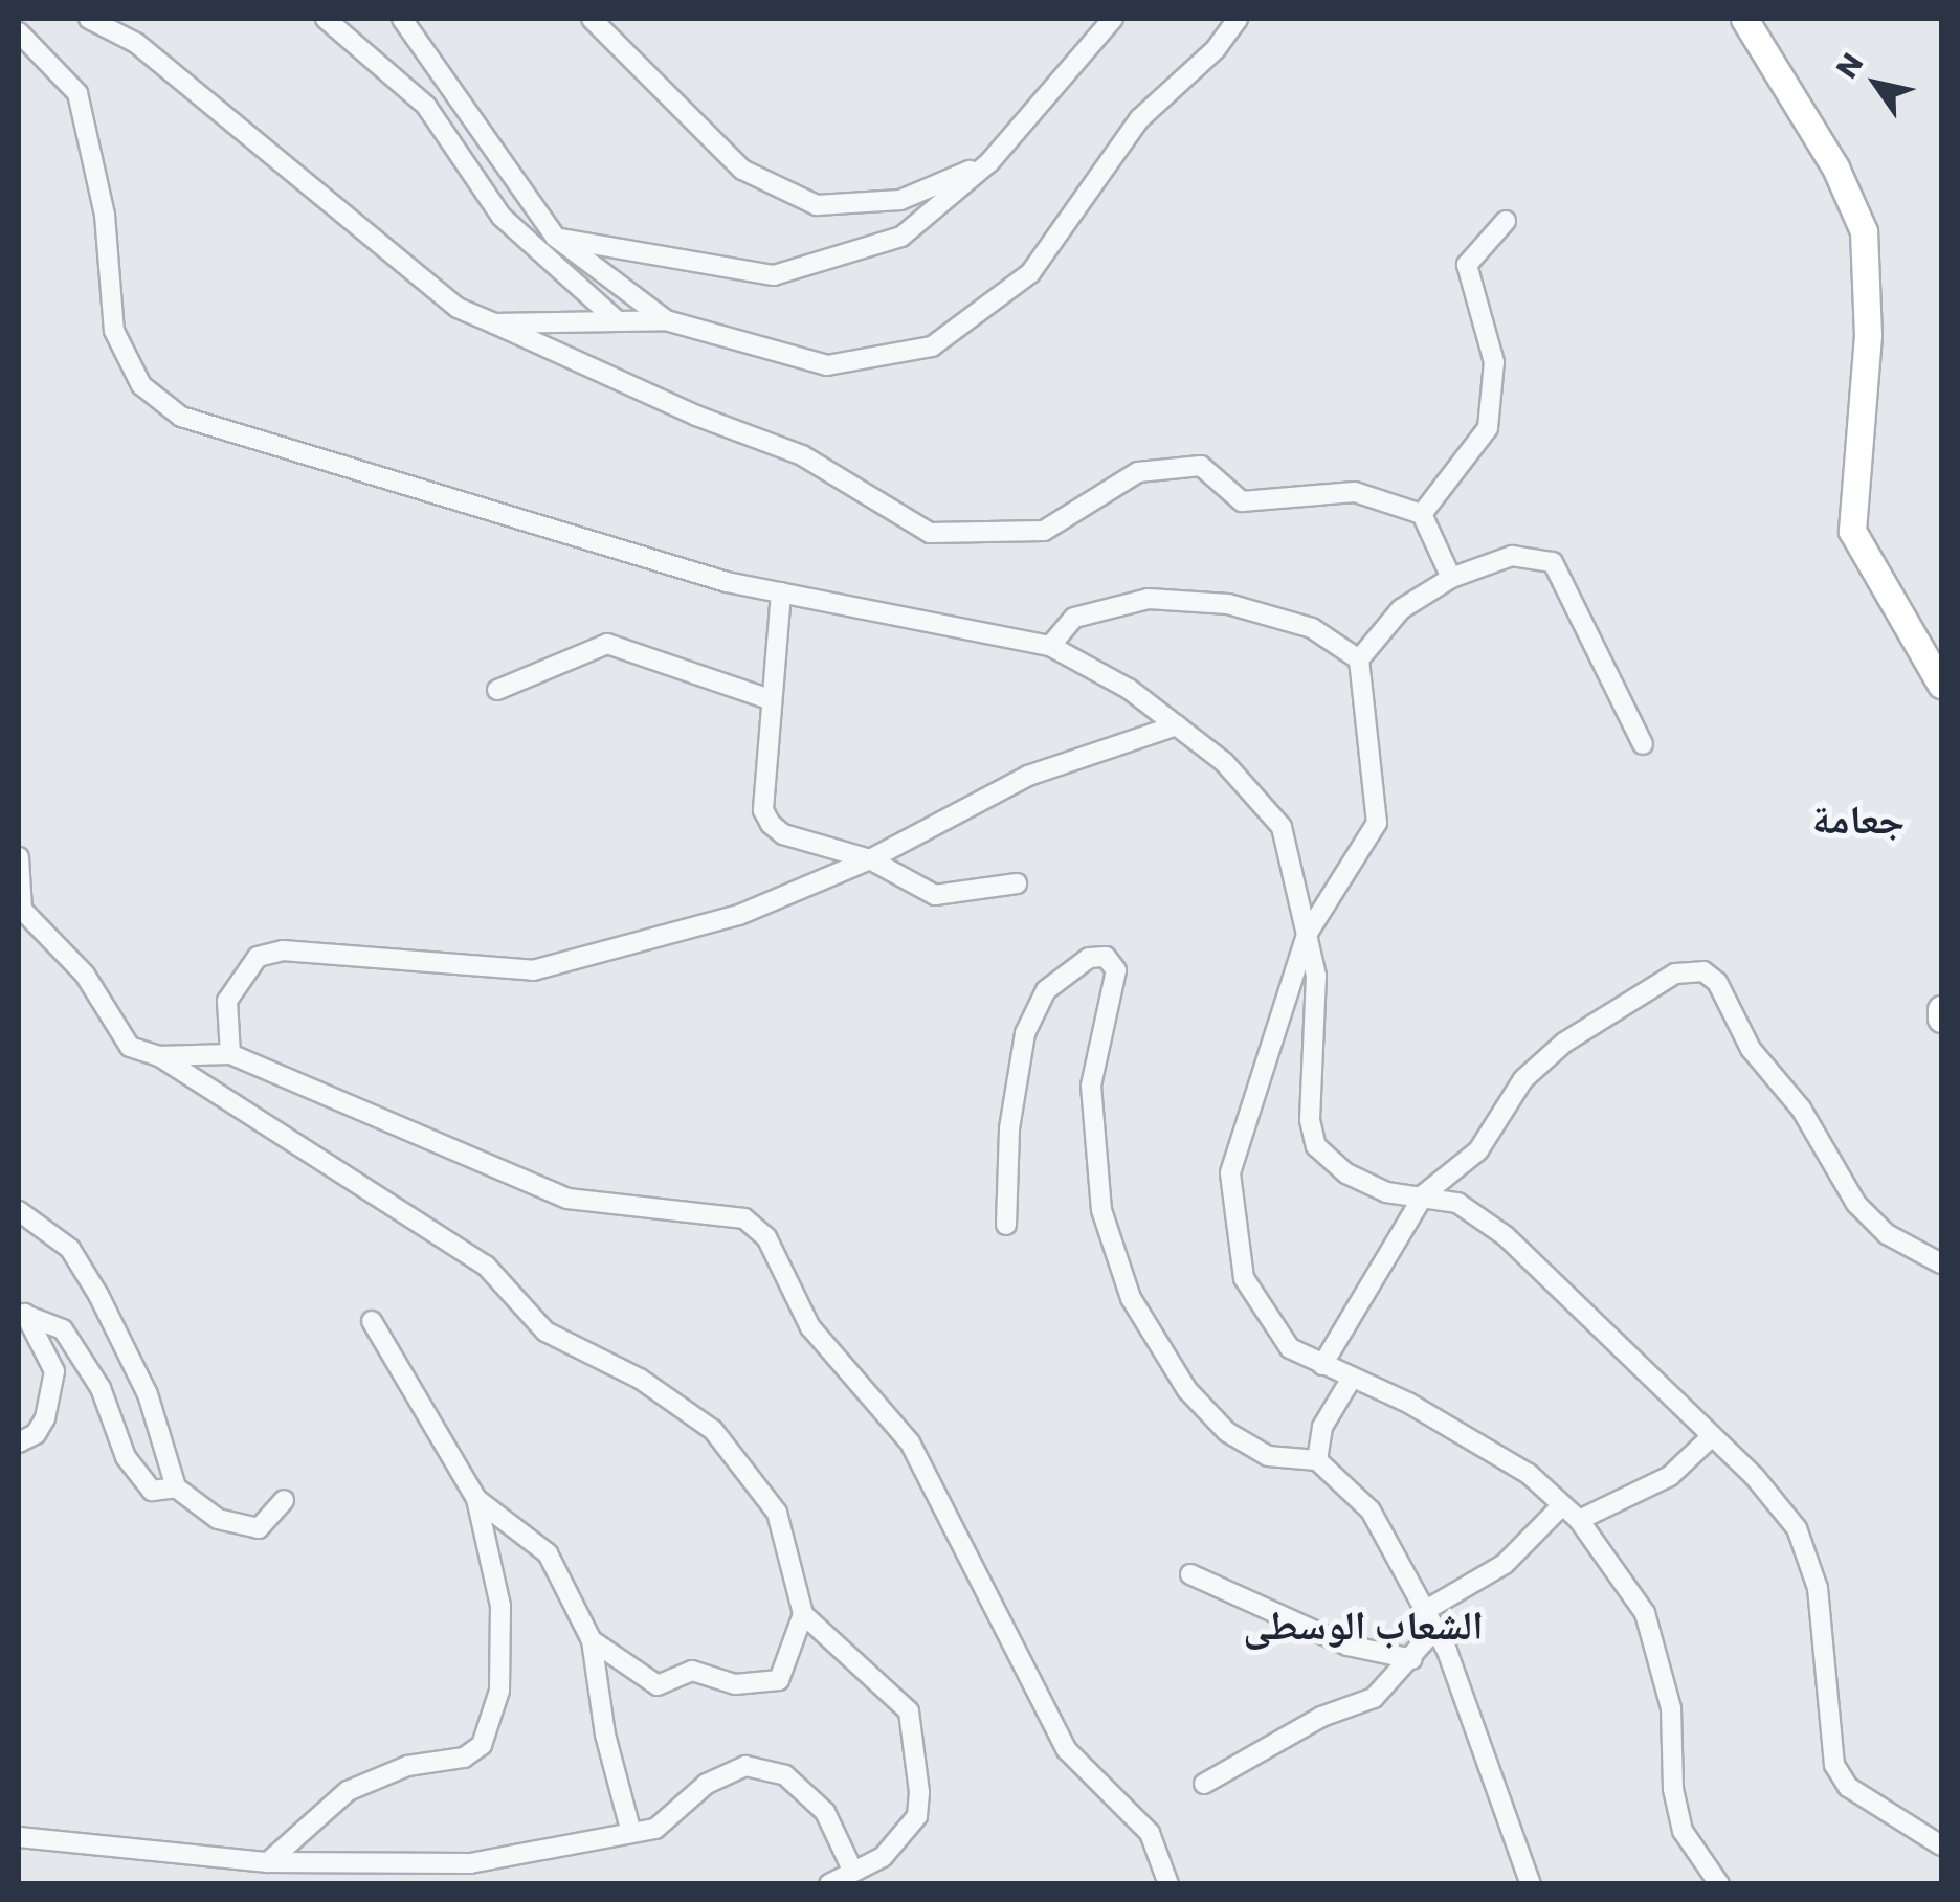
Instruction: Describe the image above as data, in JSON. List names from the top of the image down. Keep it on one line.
{"districts":["جعامة","الشعاب الوسطى"],"north":"top left"}
